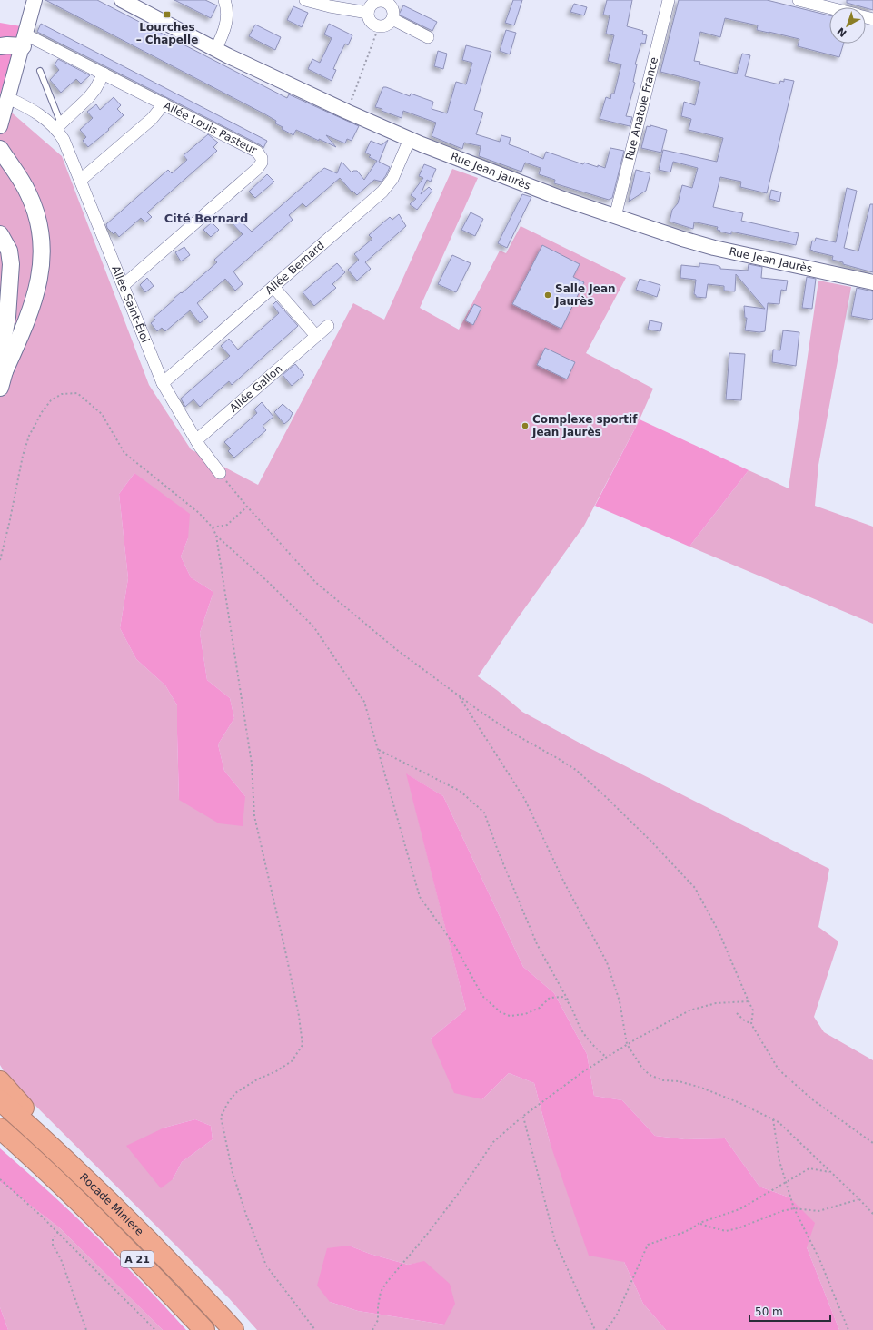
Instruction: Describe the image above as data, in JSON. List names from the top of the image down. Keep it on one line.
{"streets":{"highway":["Rocade Minière","A 21"],"street":["Rue Anatole France","Allée Louis Pasteur","Rue Jean Jaurès","Allée Bernard","Allée Saint-Éloi","Allée Gallon"]},"crossings":[["Rue Anatole France","Rue Jean Jaurès"],["Allée Louis Pasteur","Allée Saint-Éloi"],["Rue Jean Jaurès","Allée Bernard"],["Allée Bernard","Allée Saint-Éloi"],["Allée Saint-Éloi","Allée Gallon"]],"districts":["Cité Bernard"],"places":{"transit":["Lourches – Chapelle"],"other":["Salle Jean Jaurès","Complexe sportif Jean Jaurès"]},"scale_bar":"50 m","north":"bottom left"}
